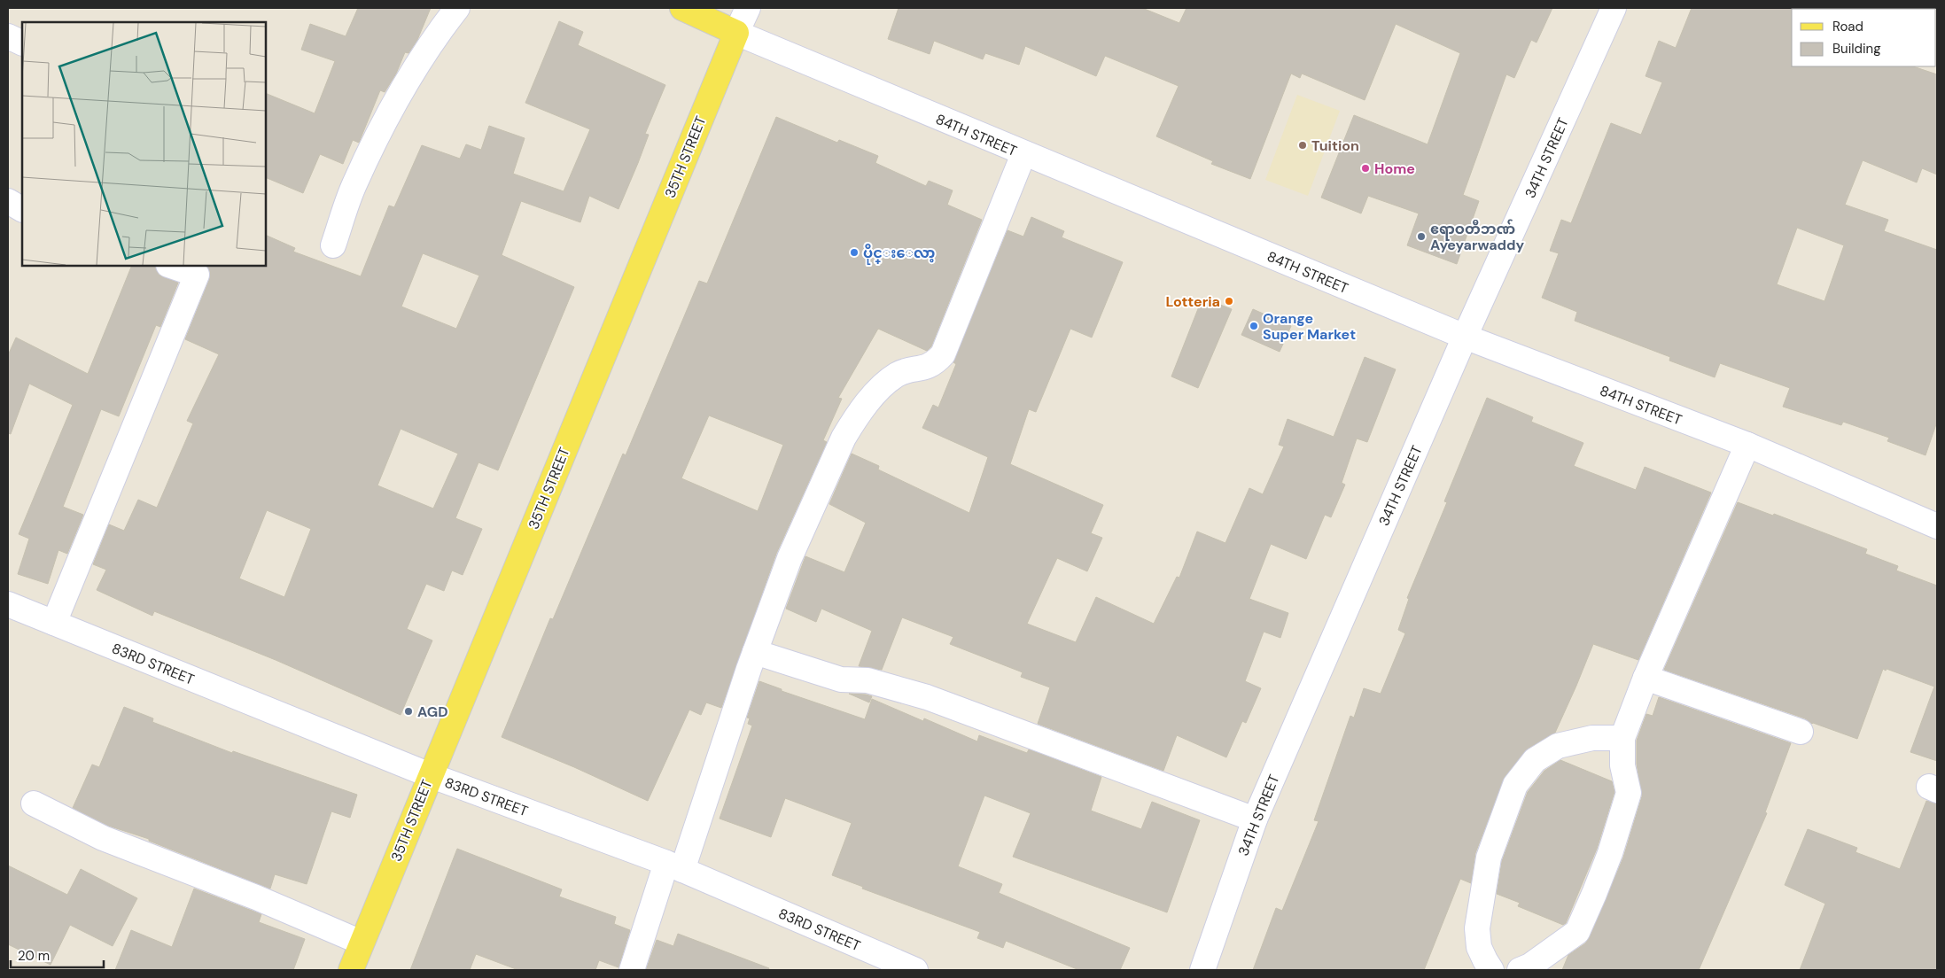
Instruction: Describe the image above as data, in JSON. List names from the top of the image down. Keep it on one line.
{"streets":{"main road":["84TH STREET","35TH STREET"],"street":["34TH STREET","83RD STREET"]},"crossings":[["84TH STREET","35TH STREET"],["84TH STREET","34TH STREET"],["35TH STREET","83RD STREET"]],"places":["Tuition","Home","ဧရာဝတီဘဏ် Ayeyarwaddy","ပိုင္းေလာ့","Lotteria","Orange Super Market","AGD"],"legend":["Road","Building"],"scale_bar":"20 m"}
